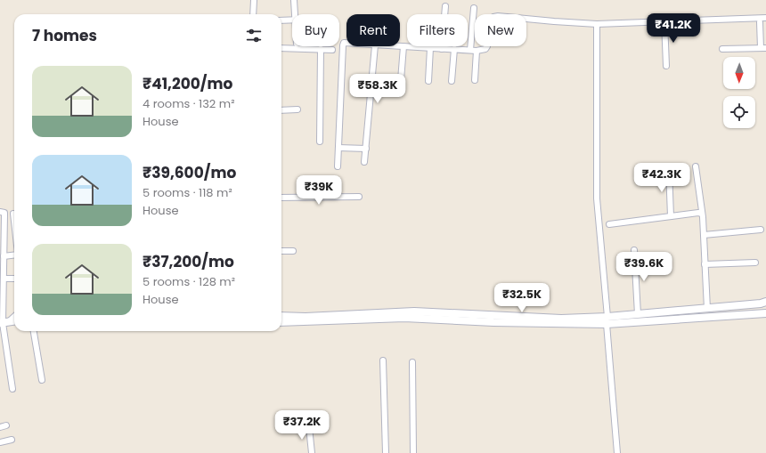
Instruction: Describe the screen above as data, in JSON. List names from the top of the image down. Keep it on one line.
{"north":"bottom","page":{"price":["₹41.2K","₹58.3K","₹42.3K","₹39K","₹39.6K","₹32.5K","₹37.2K"],"chip":["Buy","Rent","Filters","New"],"heading":"7 homes","list":[{"name":"₹41,200/mo","note":"4 rooms · 132 m² · House"},{"name":"₹39,600/mo","note":"5 rooms · 118 m² · House"},{"name":"₹37,200/mo","note":"5 rooms · 128 m² · House"}]}}
